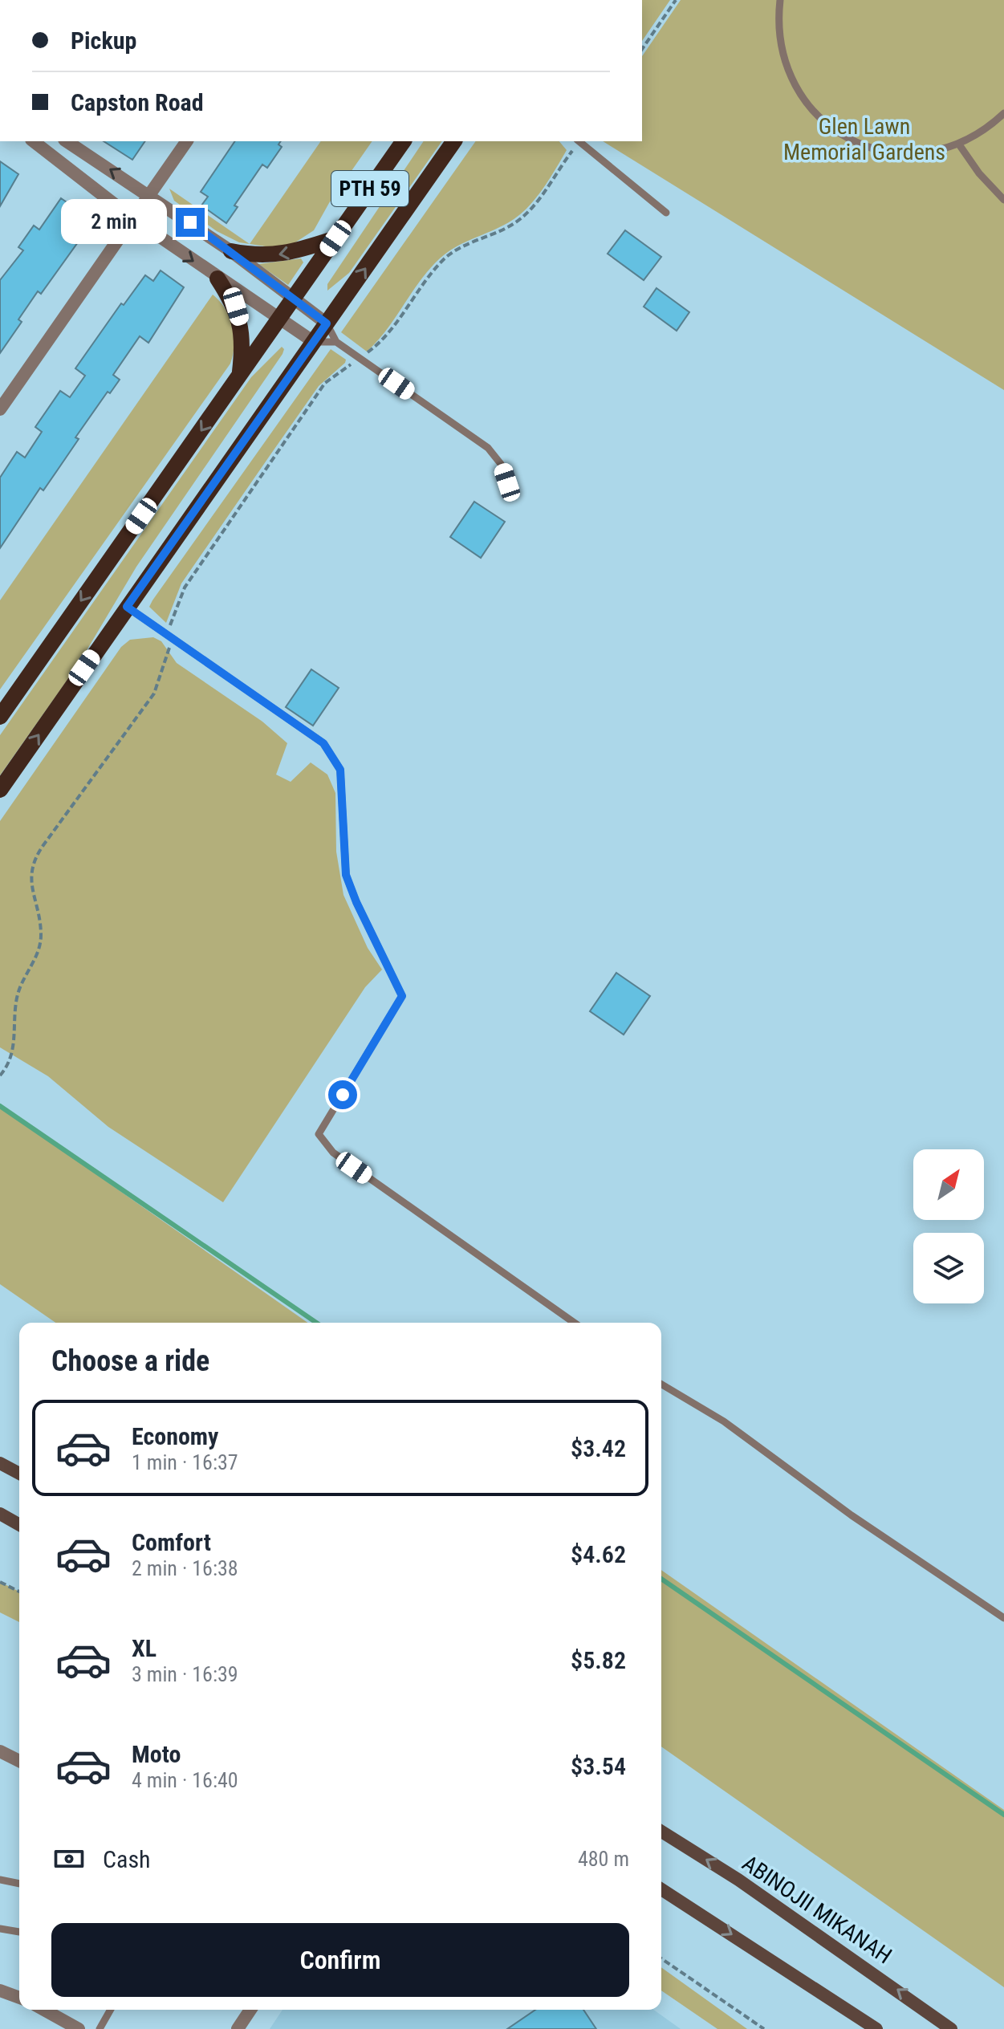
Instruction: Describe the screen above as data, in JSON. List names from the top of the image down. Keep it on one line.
{"streets":{"main road":["PTH 59"],"street":["ABINOJII MIKANAH"]},"parks":["Glen Lawn Memorial Gardens"],"north":"top right","page":{"banner":["Pickup","Capston Road"],"bubble":"2 min","heading":"Choose a ride","list":[{"name":"Economy","note":"1 min · 16:37","value":"$3.42"},{"name":"Comfort","note":"2 min · 16:38","value":"$4.62"},{"name":"XL","note":"3 min · 16:39","value":"$5.82"},{"name":"Moto","note":"4 min · 16:40","value":"$3.54"}],"pay":["Cash","480 m"],"buttons":"Confirm"}}
